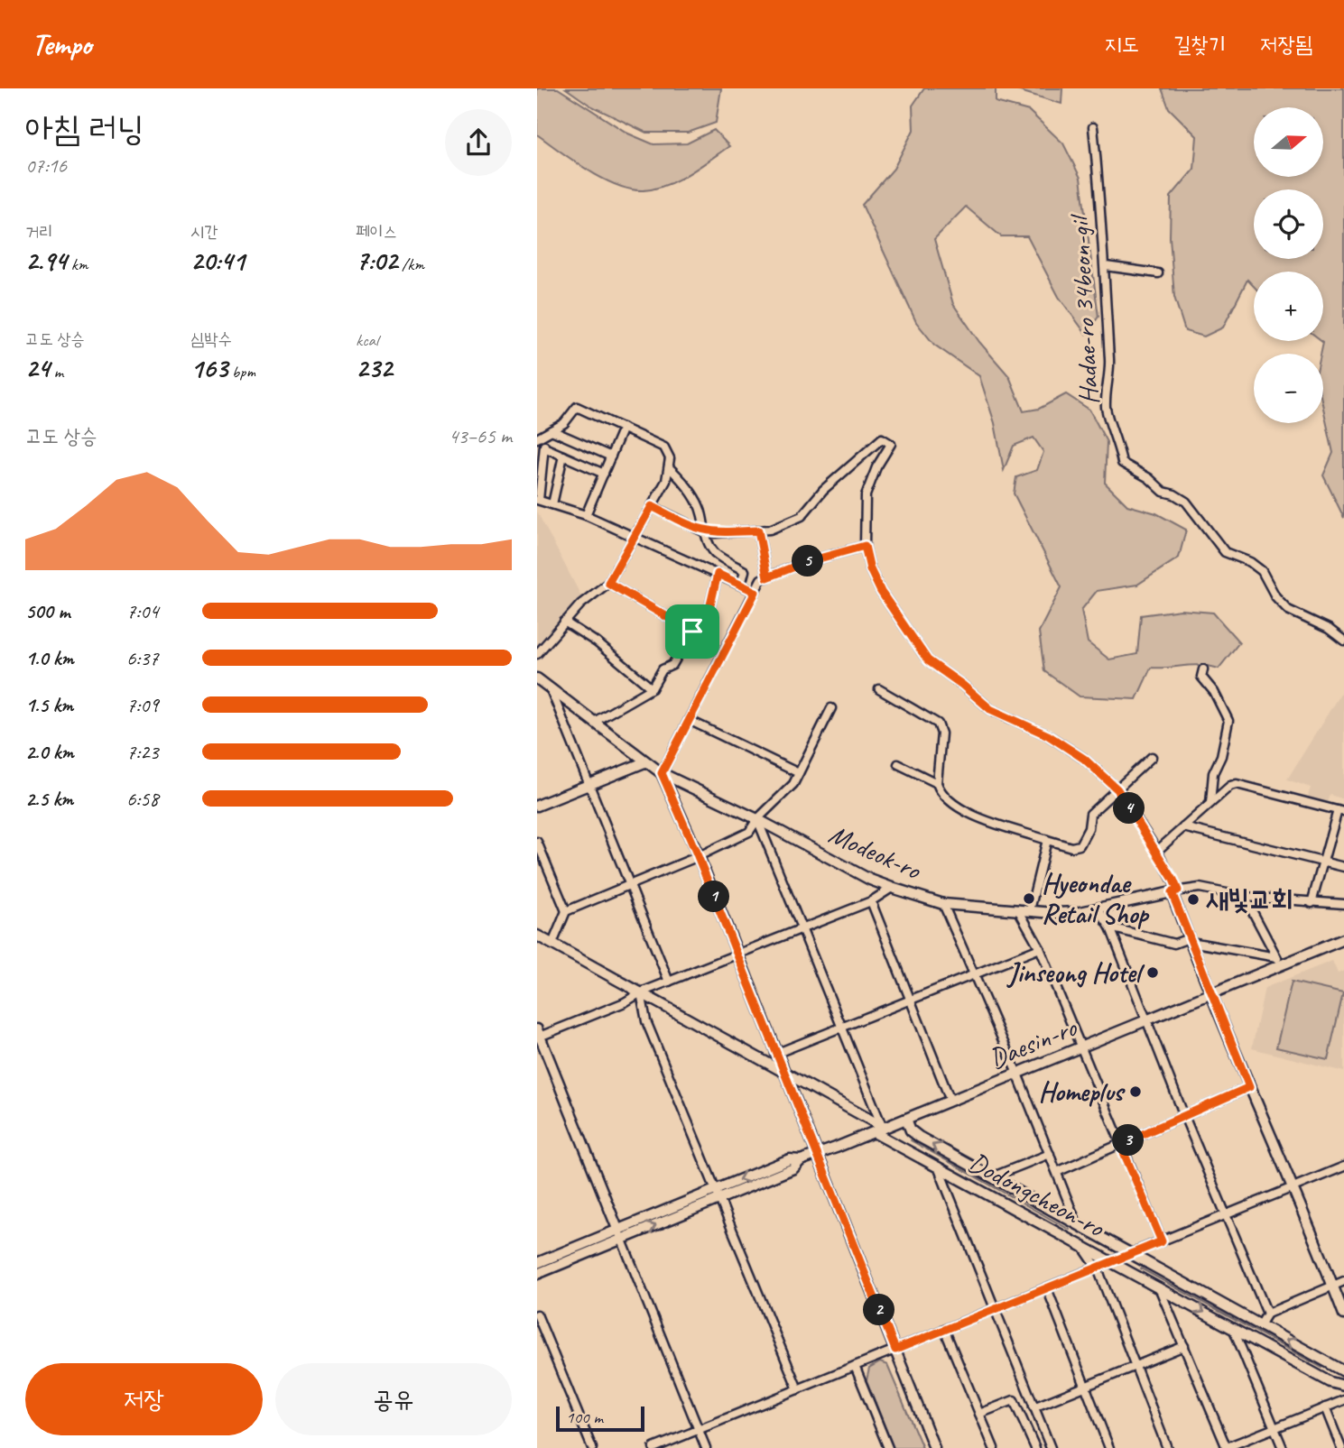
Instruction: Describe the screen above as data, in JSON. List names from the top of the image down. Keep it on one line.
{"streets":{"street":["Hadae-ro 34beon-gil","Modeok-ro","Daesin-ro","Dodongcheon-ro"]},"crossings":[["Daesin-ro","Dodongcheon-ro"]],"places":["Hyeondae Retail Shop","새빛교회","Jinseong Hotel","Homeplus"],"scale_bar":"100 m","north":"right","page":{"header":"Tempo","nav":["지도","길찾기","저장됨"],"heading":["아침 러닝","07:16"],"map_buttons":["+","−"],"stats":[["거리","2.94 km"],["시간","20:41"],["페이스","7:02 /km"],["고도 상승","24 m"],["심박수","163 bpm"],["kcal","232"]],"chart":["고도 상승","43–65 m"],"pins":["5","4","1","3","2"],"list":[{"name":"500 m","note":"7:04"},{"name":"1.0 km","note":"6:37"},{"name":"1.5 km","note":"7:09"},{"name":"2.0 km","note":"7:23"},{"name":"2.5 km","note":"6:58"}],"buttons":["저장","공유"],"scale":"100 m"}}
